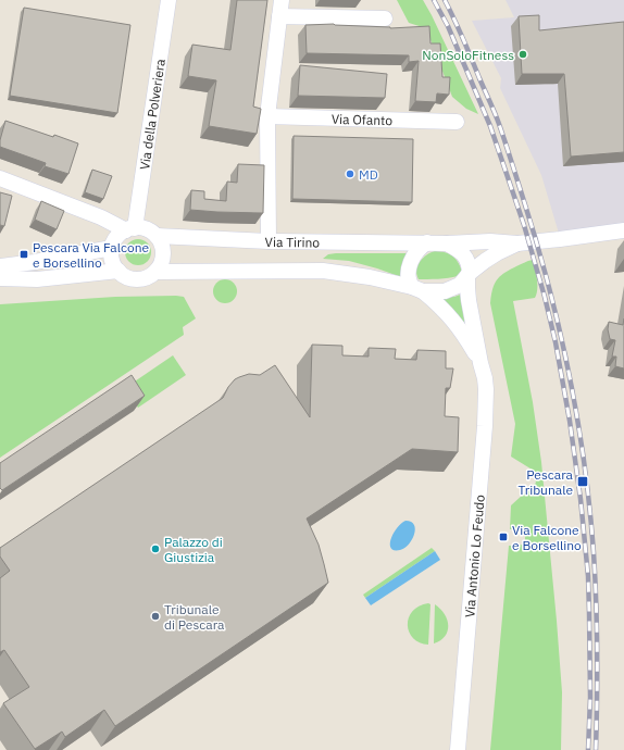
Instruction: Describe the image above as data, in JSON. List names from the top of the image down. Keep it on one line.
{"streets":{"street":["Via della Polveriera","Via Ofanto","Via Tirino","Via Antonio Lo Feudo"]},"crossings":[["Via della Polveriera","Via Tirino"],["Via Tirino","Via Antonio Lo Feudo"]],"places":{"other":["NonSoloFitness","MD","Palazzo di Giustizia","Tribunale di Pescara"],"transit":["Pescara Via Falcone e Borsellino","Pescara Tribunale","Via Falcone e Borsellino"]}}
